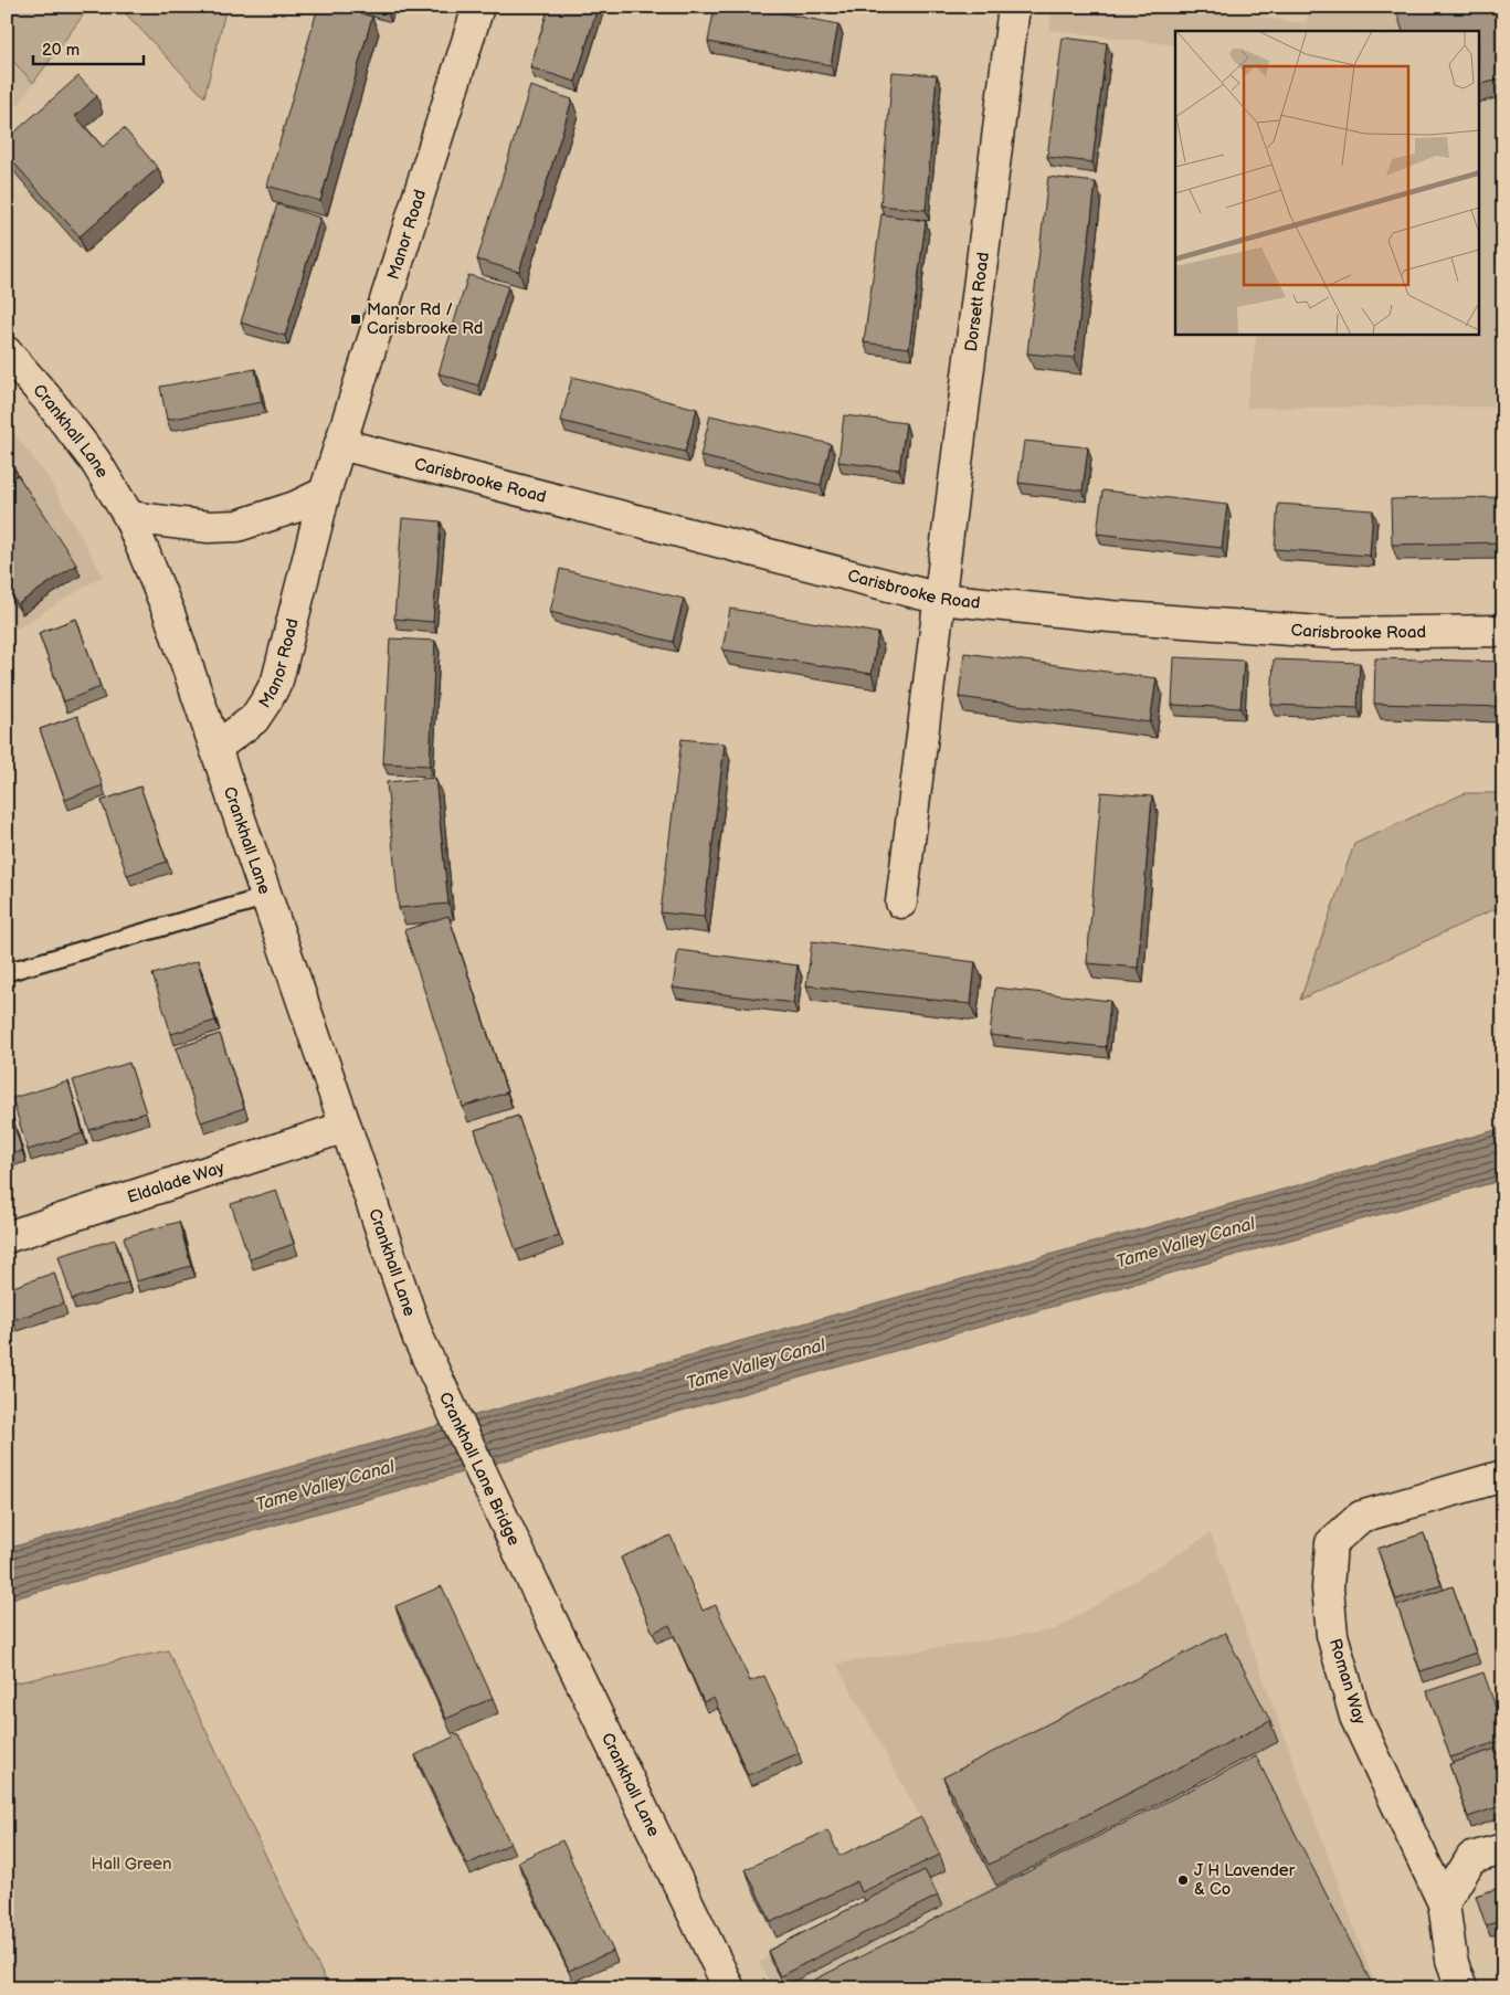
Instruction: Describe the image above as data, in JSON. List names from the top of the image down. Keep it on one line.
{"streets":{"street":["Manor Road","Dorsett Road","Crankhall Lane","Carisbrooke Road","Eldalade Way","Crankhall Lane Bridge","Roman Way"]},"crossings":[["Manor Road","Crankhall Lane"],["Manor Road","Carisbrooke Road"],["Dorsett Road","Carisbrooke Road"],["Crankhall Lane","Eldalade Way"],["Crankhall Lane","Crankhall Lane Bridge"]],"water":["Tame Valley Canal"],"parks":["Hall Green"],"places":{"transit":["Manor Rd / Carisbrooke Rd"],"other":["J H Lavender & Co"]},"scale_bar":"20 m"}
